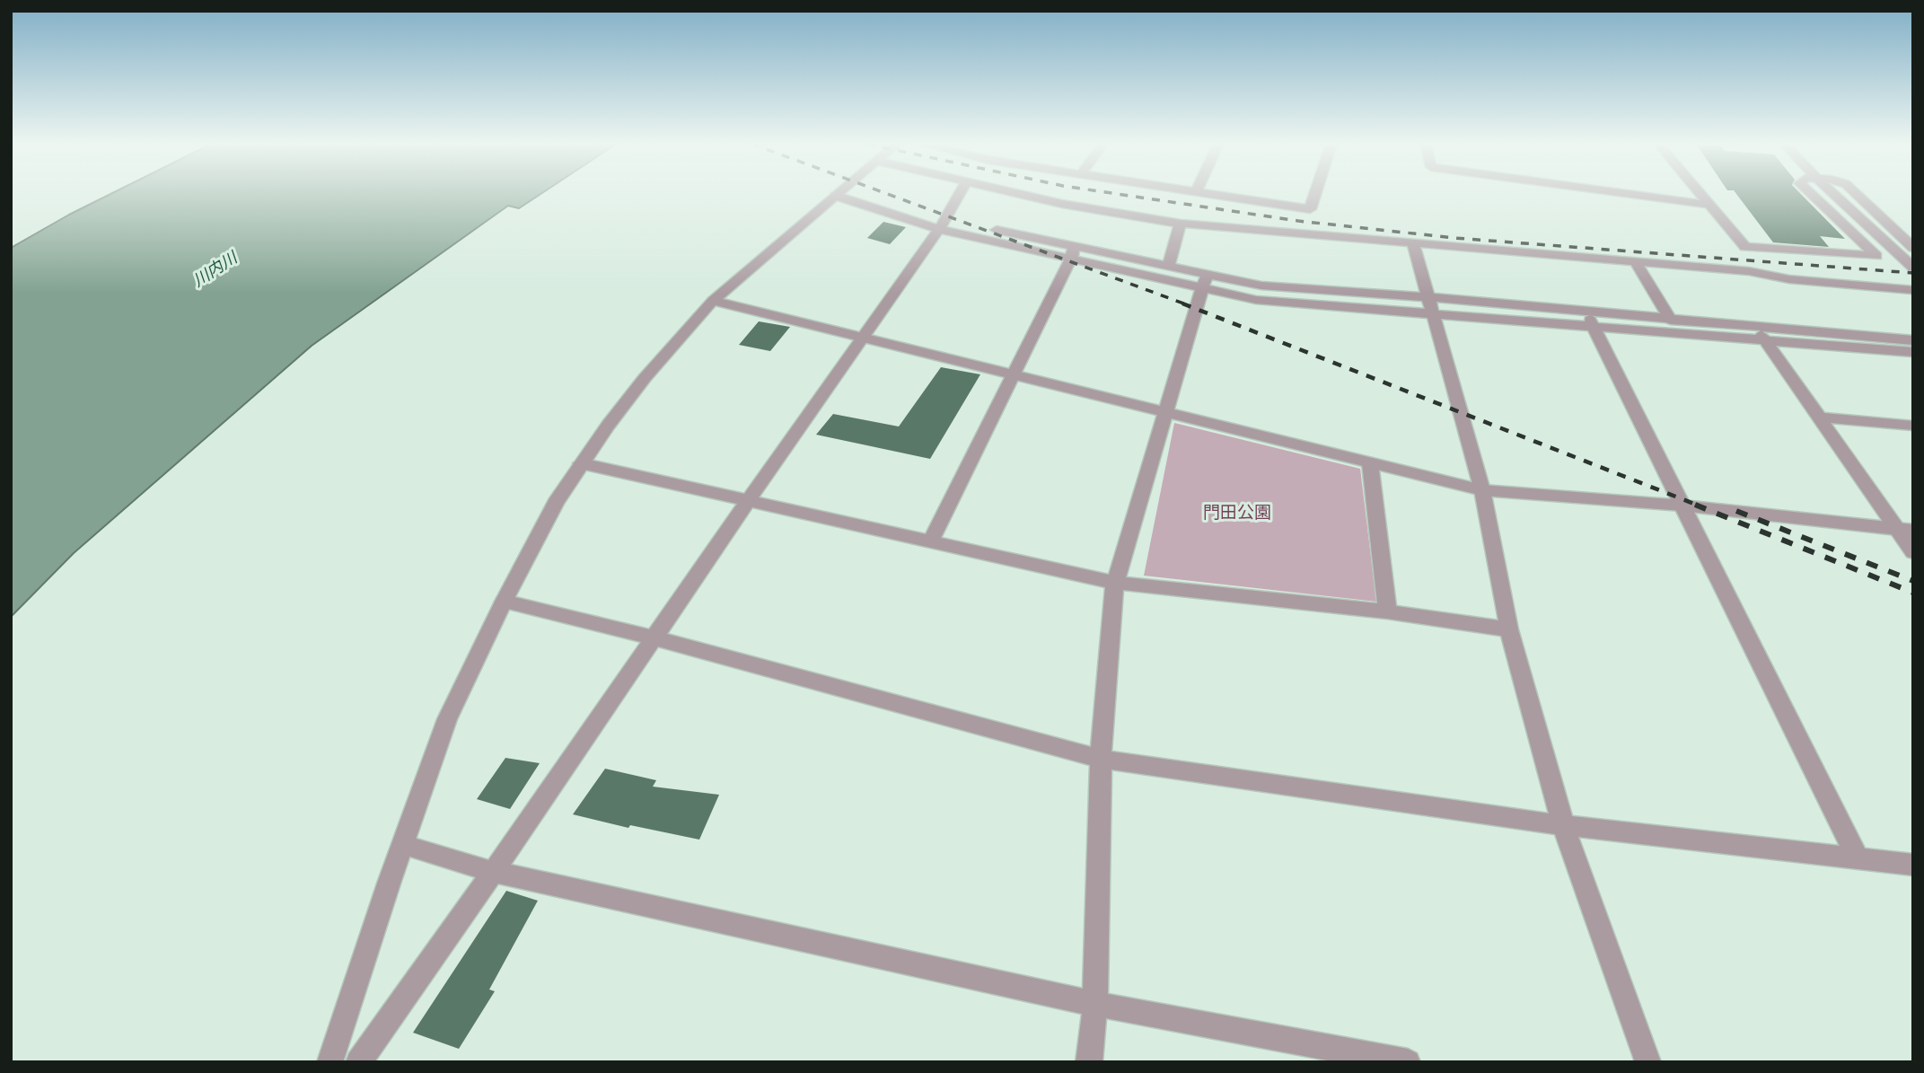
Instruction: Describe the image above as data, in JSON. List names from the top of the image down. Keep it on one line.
{"water":["川内川"],"parks":["門田公園"]}
